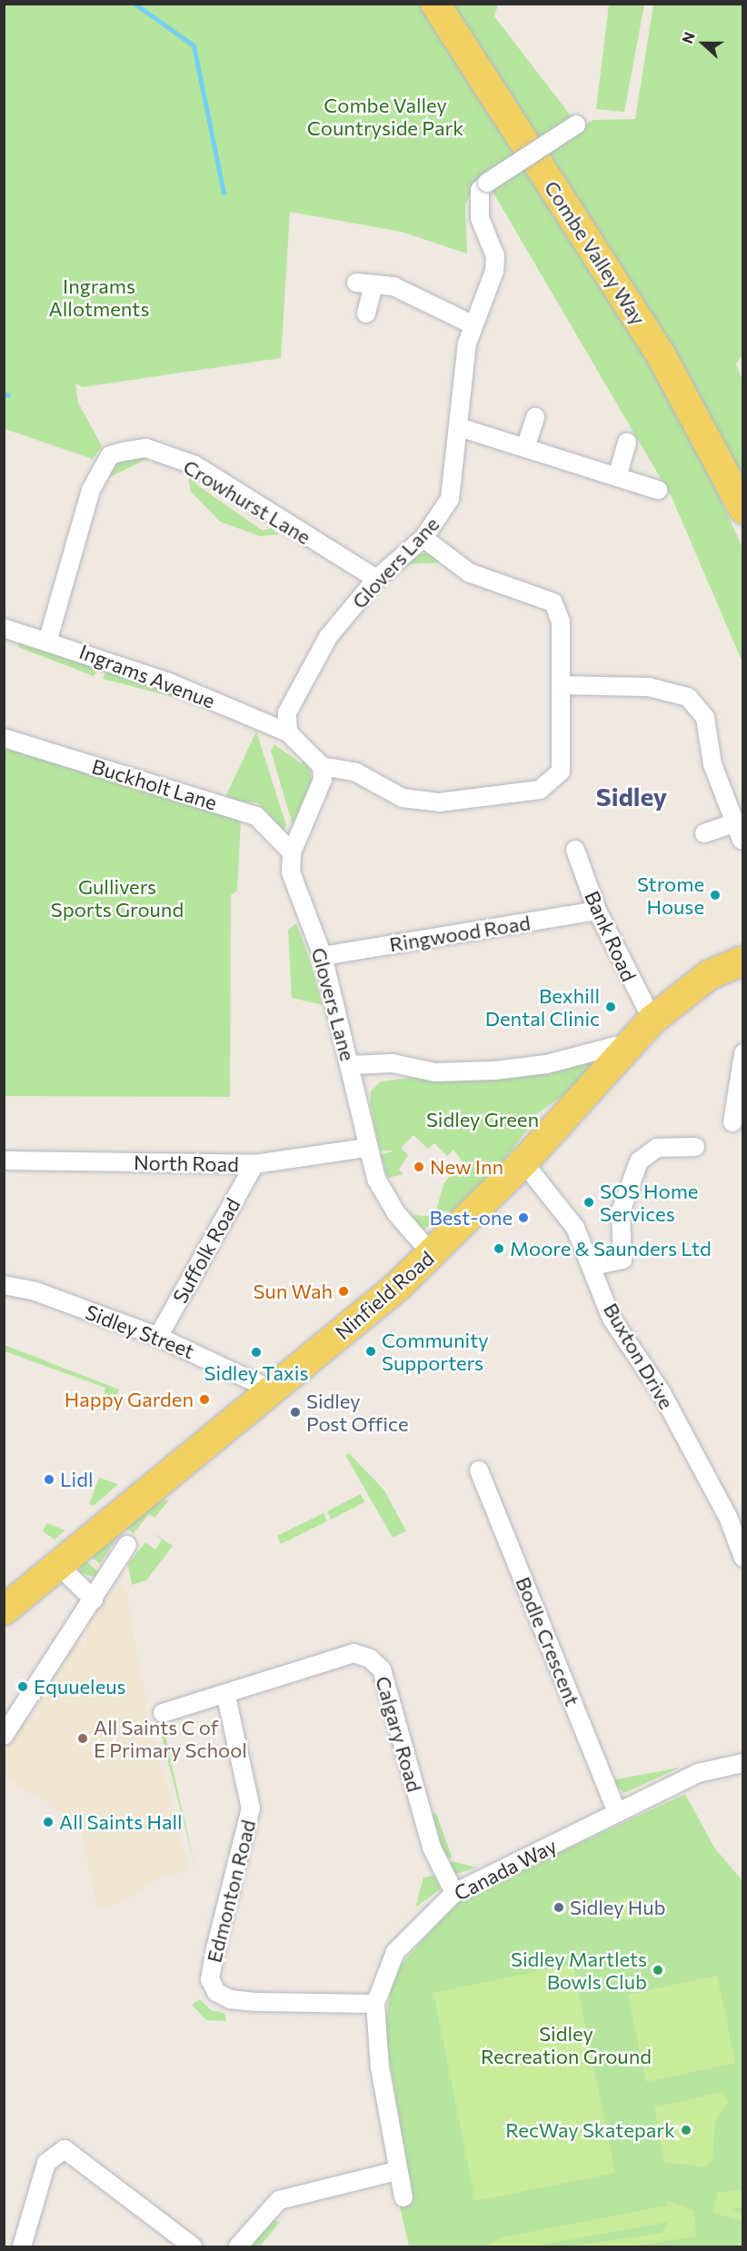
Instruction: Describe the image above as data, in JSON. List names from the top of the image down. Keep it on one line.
{"streets":{"main road":["Combe Valley Way","Ninfield Road"],"street":["Crowhurst Lane","Glovers Lane","Ingrams Avenue","Buckholt Lane","Ringwood Road","Bank Road","North Road","Suffolk Road","Sidley Street","Buxton Drive","Bodle Crescent","Calgary Road","Canada Way","Edmonton Road"]},"crossings":[["Crowhurst Lane","Glovers Lane"],["Crowhurst Lane","Ingrams Avenue"],["Glovers Lane","Ingrams Avenue"],["Glovers Lane","Buckholt Lane"],["Glovers Lane","Ringwood Road"],["Glovers Lane","North Road"],["Glovers Lane","Ninfield Road"],["Ringwood Road","Bank Road"],["Bank Road","Ninfield Road"],["North Road","Suffolk Road"],["Suffolk Road","Sidley Street"],["Ninfield Road","Sidley Street"],["Ninfield Road","Buxton Drive"],["Bodle Crescent","Canada Way"],["Calgary Road","Canada Way"],["Calgary Road","Edmonton Road"],["Canada Way","Edmonton Road"]],"districts":["Sidley"],"parks":["Combe Valley Countryside Park","Ingrams Allotments","Gullivers Sports Ground","Sidley Green","Sidley Recreation Ground"],"places":["Strome House","Bexhill Dental Clinic","New Inn","SOS Home Services","Best-one","Moore & Saunders Ltd","Sun Wah","Community Supporters","Sidley Taxis","Happy Garden","Sidley Post Office","Lidl","Equueleus","All Saints C of E Primary School","All Saints Hall","Sidley Hub","Sidley Martlets Bowls Club","RecWay Skatepark"],"north":"left"}
